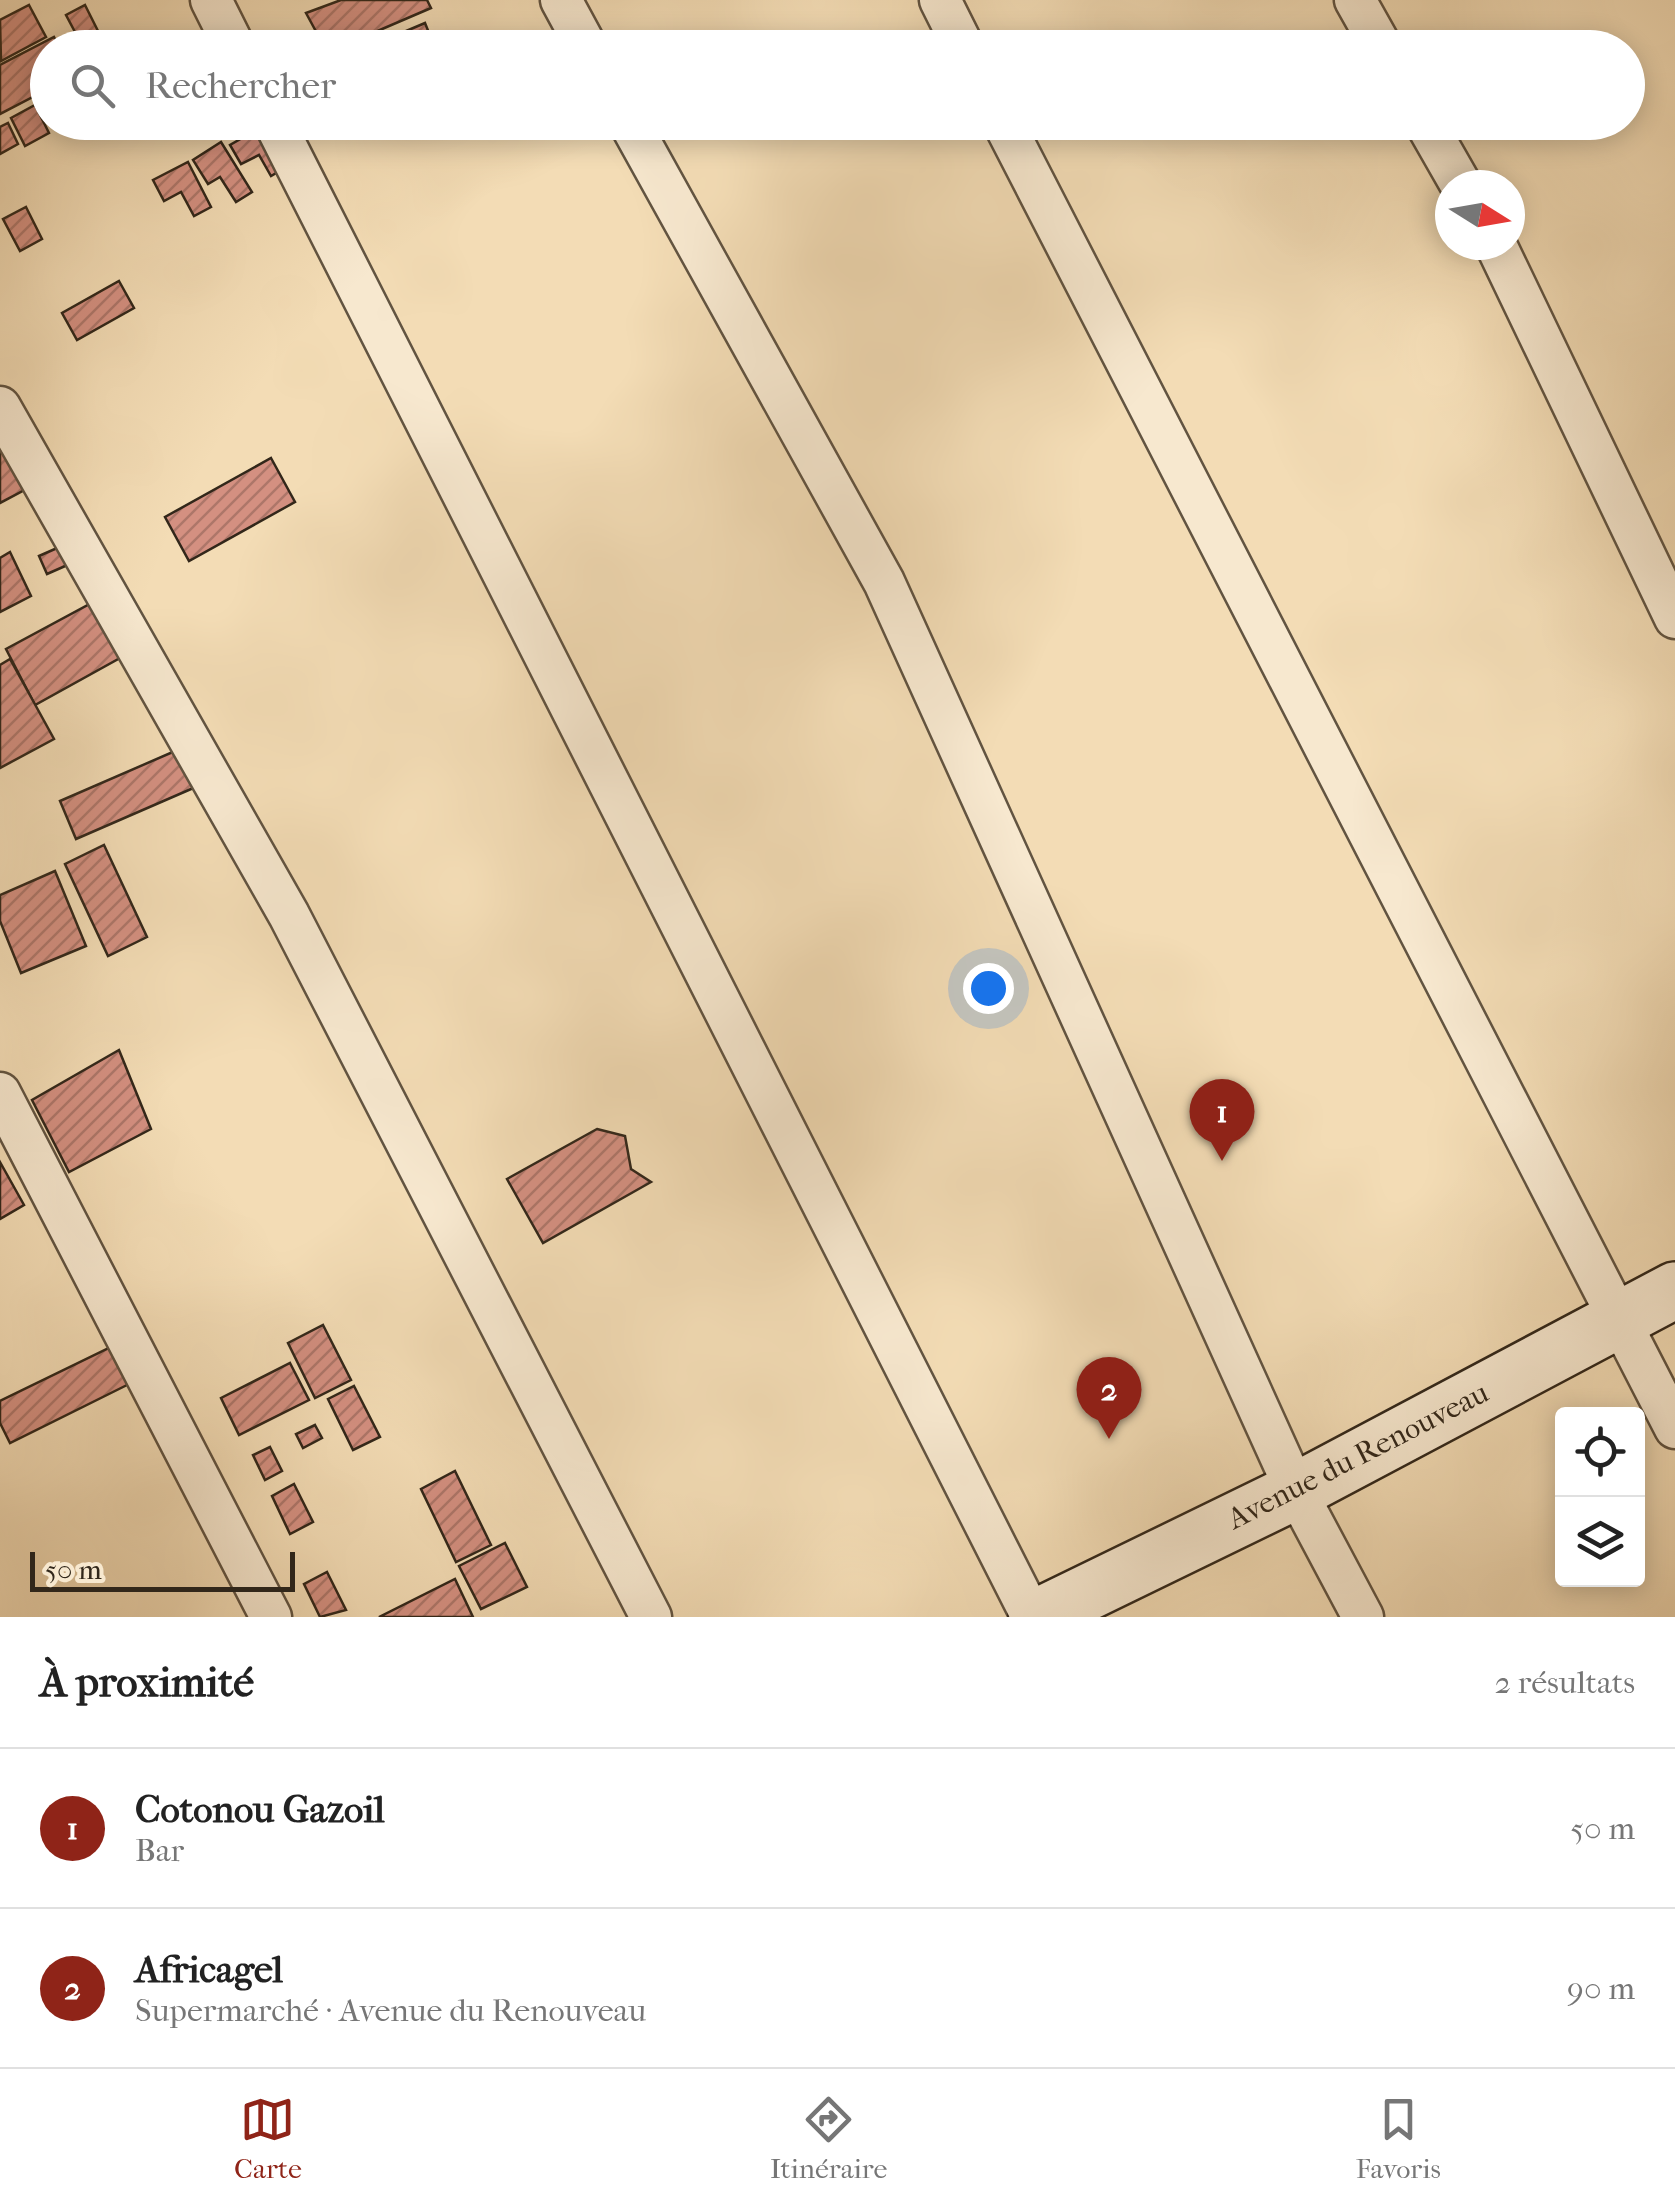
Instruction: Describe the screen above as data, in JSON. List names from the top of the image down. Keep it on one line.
{"streets":{"main road":["Avenue du Renouveau"]},"scale_bar":"50 m","north":"right","page":{"search":"Rechercher","pins":["1","2"],"scale":"50 m","heading":["À proximité","2 résultats"],"list":[{"mark":"1","name":"Cotonou Gazoil","note":"Bar","value":"50 m"},{"mark":"2","name":"Africagel","note":"Supermarché · Avenue du Renouveau","value":"90 m"}],"nav":["Carte","Itinéraire","Favoris"]}}
